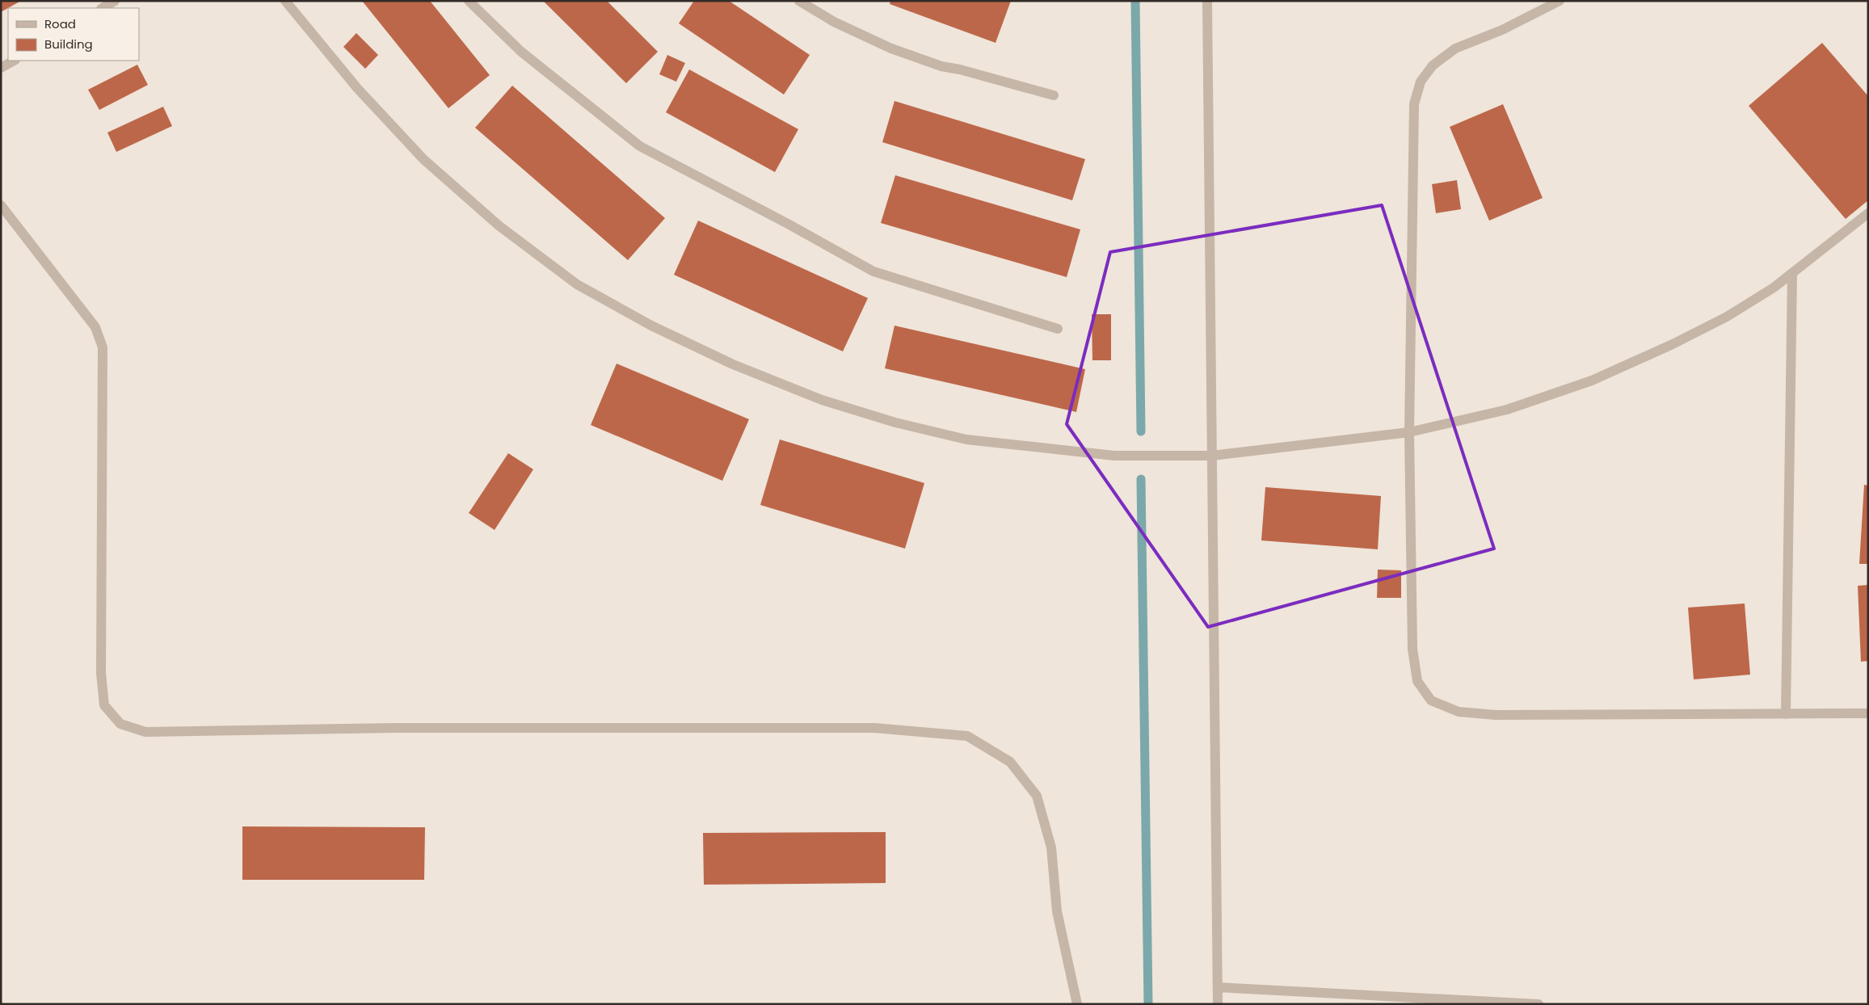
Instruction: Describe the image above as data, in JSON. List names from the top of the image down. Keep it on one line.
{"legend":["Road","Building"]}
